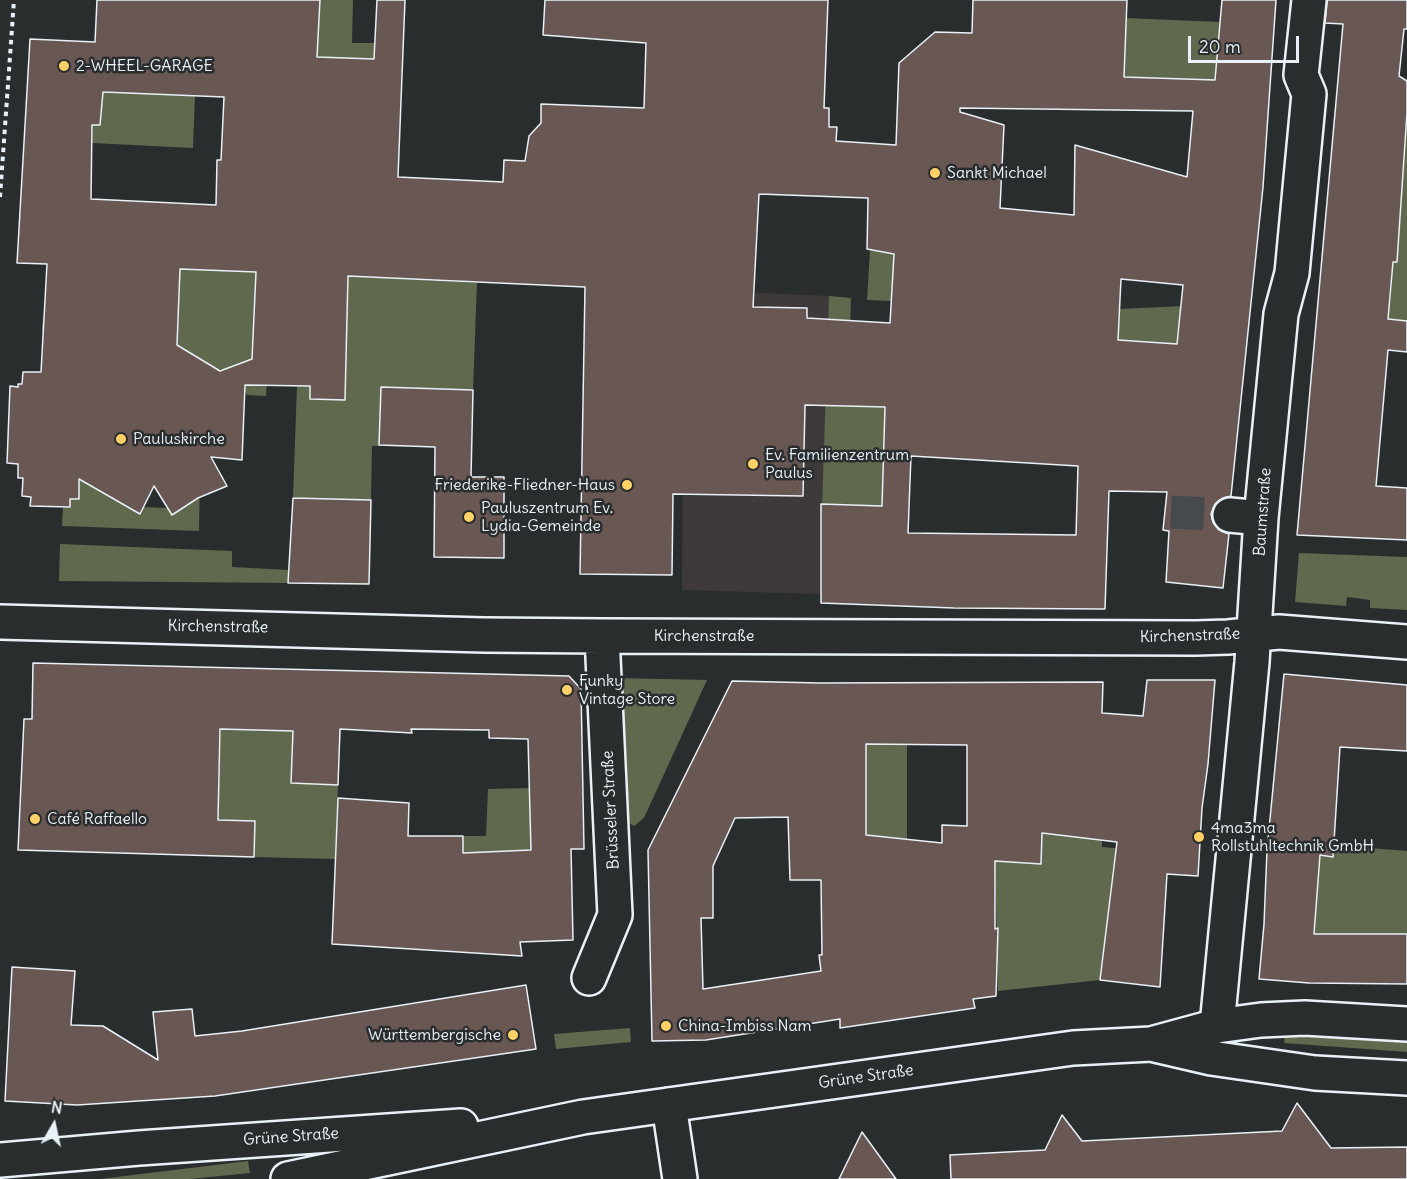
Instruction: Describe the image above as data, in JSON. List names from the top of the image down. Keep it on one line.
{"streets":{"street":["Baumstraße","Kirchenstraße","Brüsseler Straße","Grüne Straße"]},"crossings":[["Baumstraße","Kirchenstraße"],["Baumstraße","Grüne Straße"],["Kirchenstraße","Brüsseler Straße"]],"places":["2-WHEEL-GARAGE","Sankt Michael","Pauluskirche","Ev. Familienzentrum Paulus","Friederike-Fliedner-Haus","Pauluszentrum Ev. Lydia-Gemeinde","Funky Vintage Store","Café Raffaello","4ma3ma Rollstuhltechnik GmbH","China-Imbiss Nam","Württembergische"],"scale_bar":"20 m","north":"top"}
